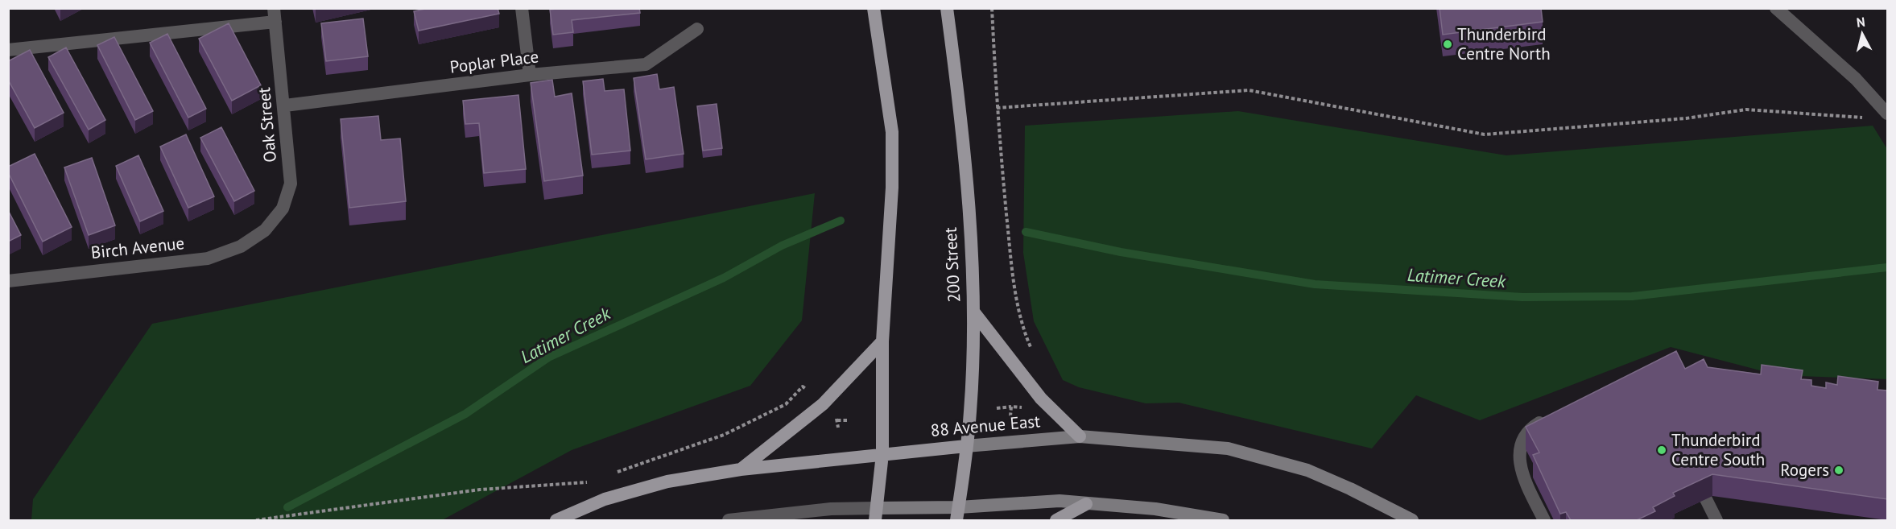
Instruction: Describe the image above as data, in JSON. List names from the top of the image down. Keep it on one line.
{"streets":{"main road":["200 Street","88 Avenue East"],"street":["Poplar Place","Oak Street","Birch Avenue"]},"crossings":[["Poplar Place","Oak Street"],["Oak Street","Birch Avenue"],["200 Street","88 Avenue East"]],"water":["Latimer Creek"],"places":["Thunderbird Centre North","Thunderbird Centre South","Rogers"],"north":"top"}
